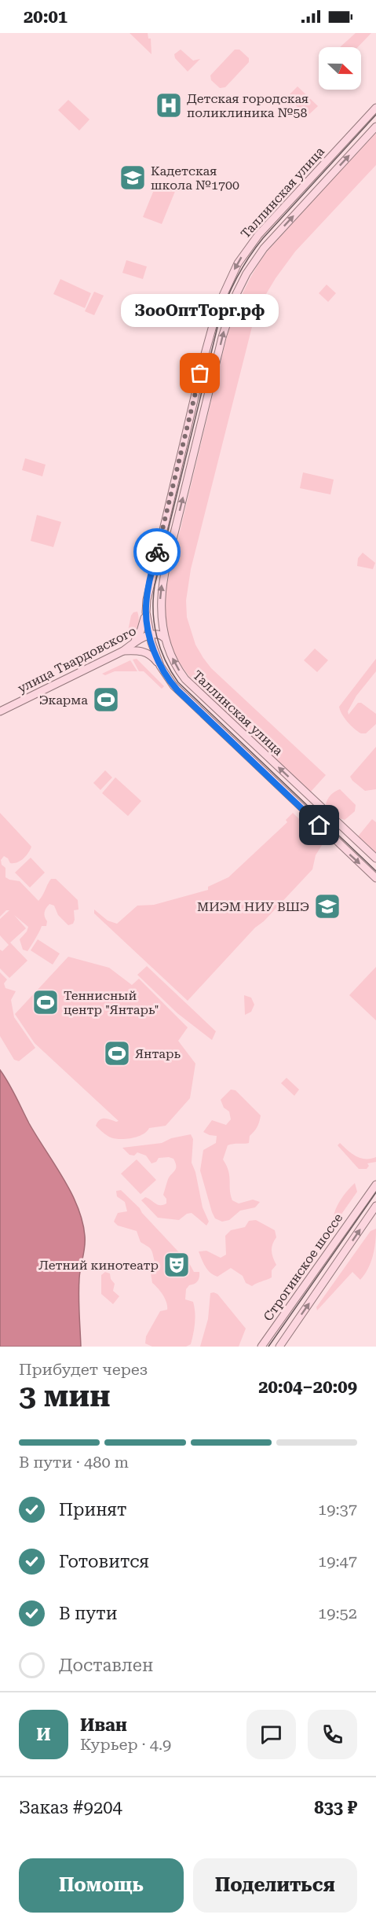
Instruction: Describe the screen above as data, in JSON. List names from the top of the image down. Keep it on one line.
{"streets":{"main road":["Таллинская улица","улица Твардовского","Строгинское шоссе"]},"crossings":[["Таллинская улица","улица Твардовского"]],"places":{"hospital":["Детская городская поликлиника №58"],"school or university":["Кадетская школа №1700","МИЭМ НИУ ВШЭ"],"other":["ЗооОптТорг.рф"],"sports":["Экарма","Теннисный центр \"Янтарь\"","Янтарь"],"theatre":["Летний кинотеатр"]},"north":"right","page":{"status":"20:01","bubble":"ЗооОптТорг.рф","heading":["3 мин","Прибудет через","20:04–20:09"],"panel":["Иван","Курьер · 4.9","Заказ #9204","833 ₽"],"bar":"В пути · 480 m","list":[["Принят","19:37"],["Готовится","19:47"],["В пути","19:52"],"Доставлен"],"round":"И","buttons":["Помощь","Поделиться"]}}
